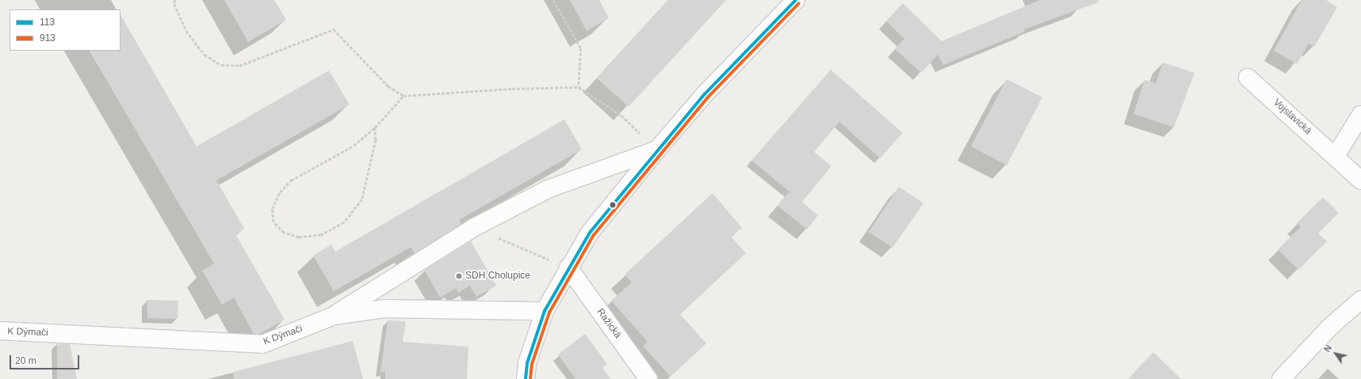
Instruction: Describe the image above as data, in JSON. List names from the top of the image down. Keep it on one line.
{"streets":{"street":["Vojslavická","Ražická","K Dýmači"]},"places":["SDH Cholupice"],"lines":["transit line 113","transit line 913"],"legend":["113","913"],"scale_bar":"20 m","north":"top left"}
